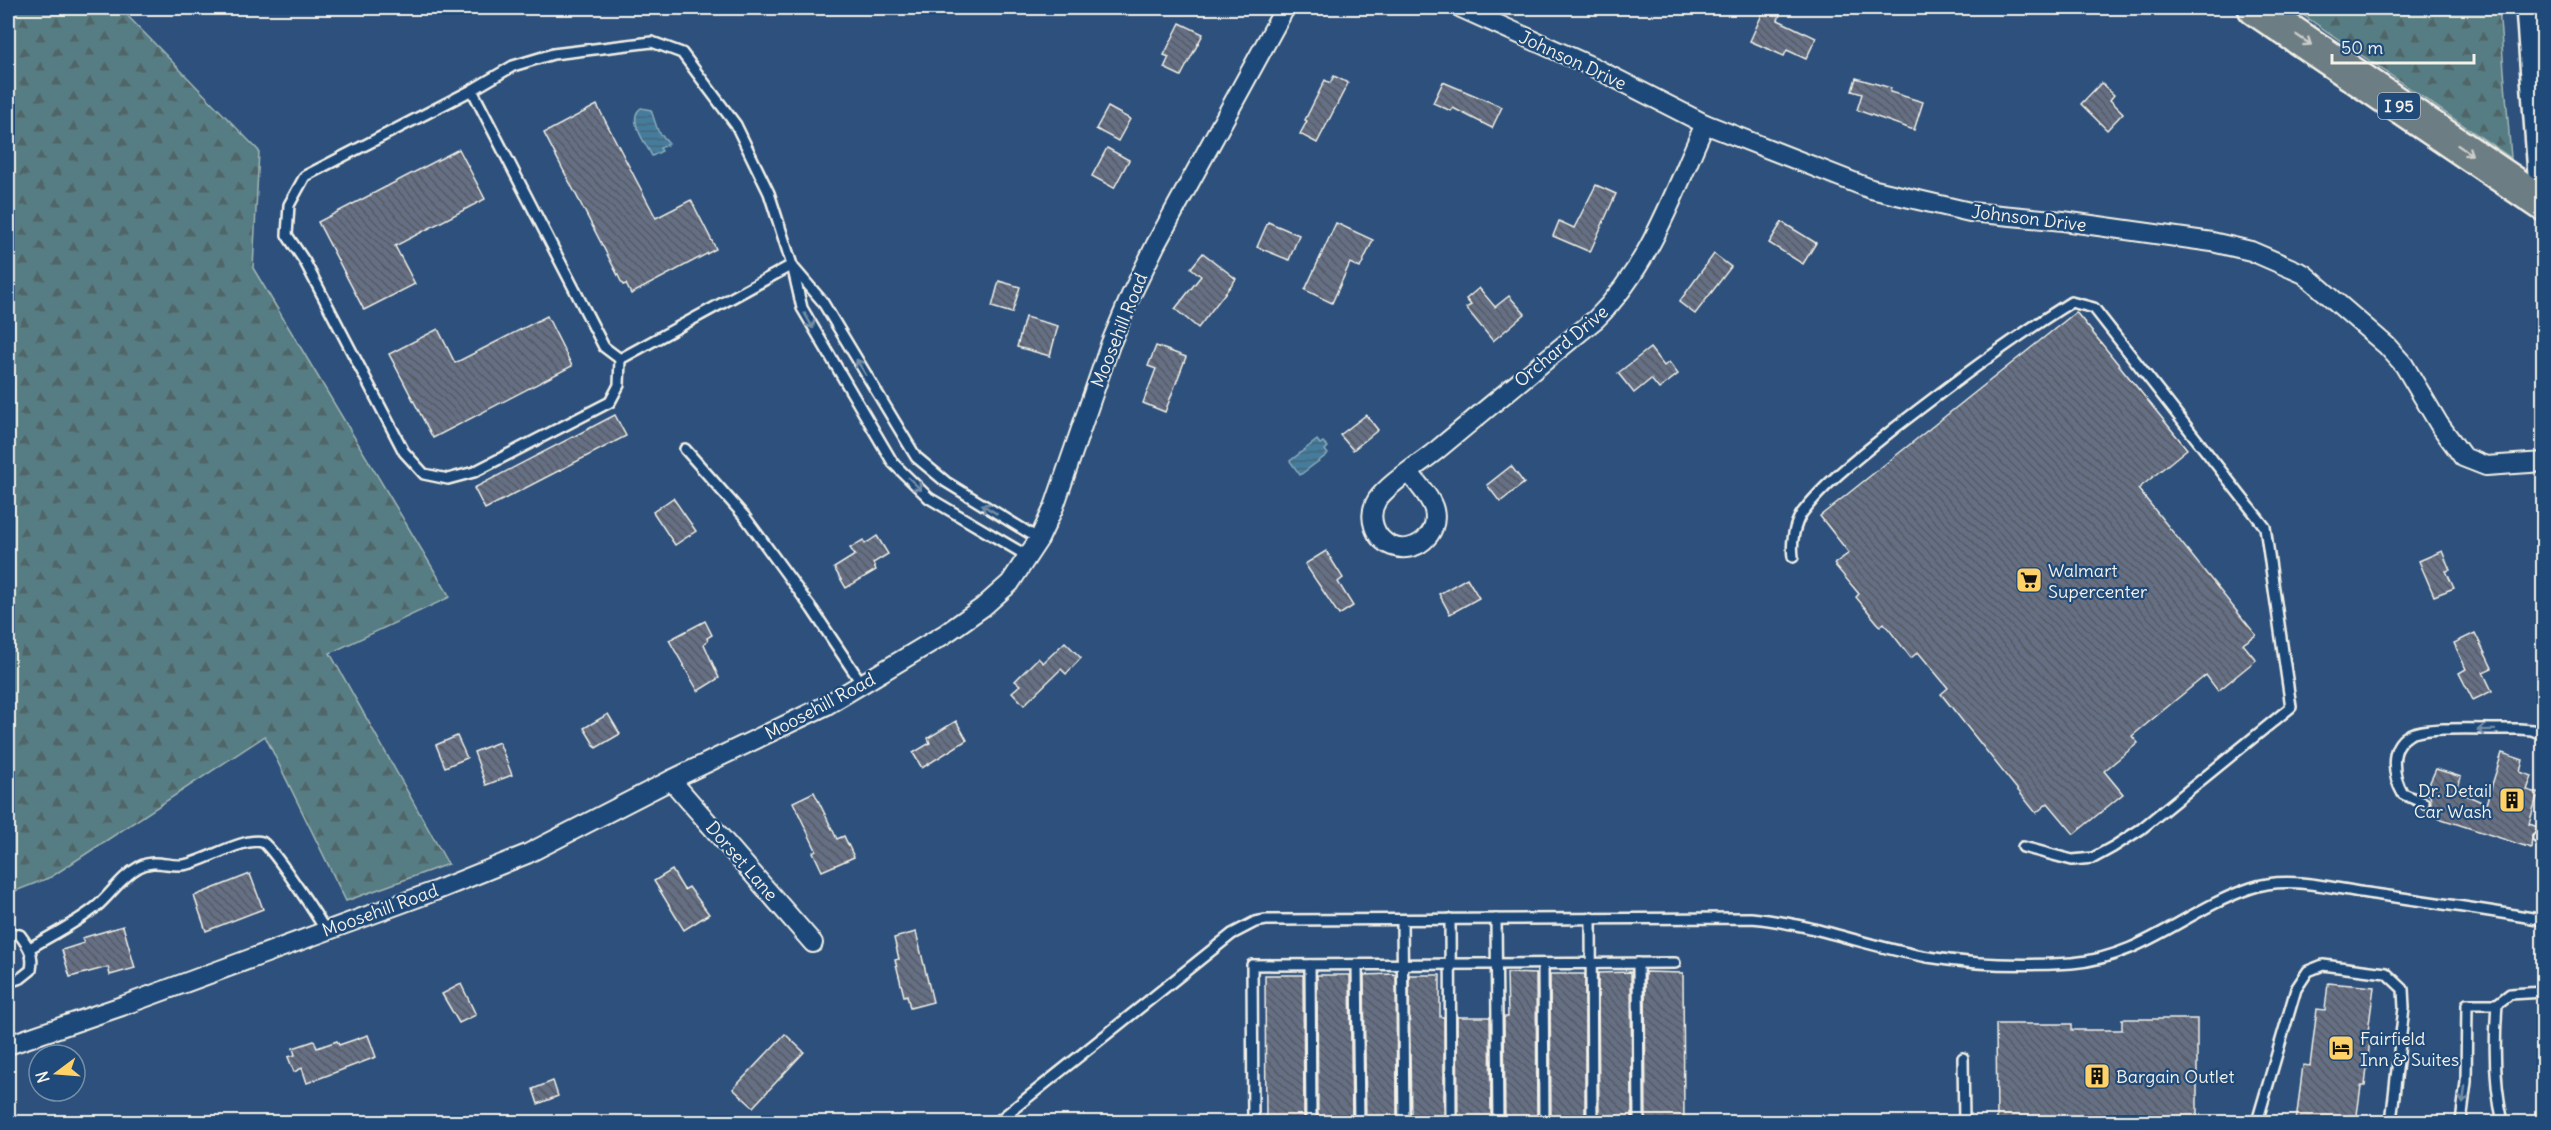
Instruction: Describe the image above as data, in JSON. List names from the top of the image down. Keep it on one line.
{"streets":{"highway":["I 95"],"street":["Johnson Drive","Moosehill Road","Orchard Drive","Dorset Lane"]},"crossings":[["Johnson Drive","Orchard Drive"],["Moosehill Road","Dorset Lane"]],"places":{"supermarket":["Walmart Supercenter"],"building":["Dr. Detail Car Wash","Bargain Outlet"],"hotel":["Fairfield Inn & Suites"]},"scale_bar":"50 m","north":"left"}
